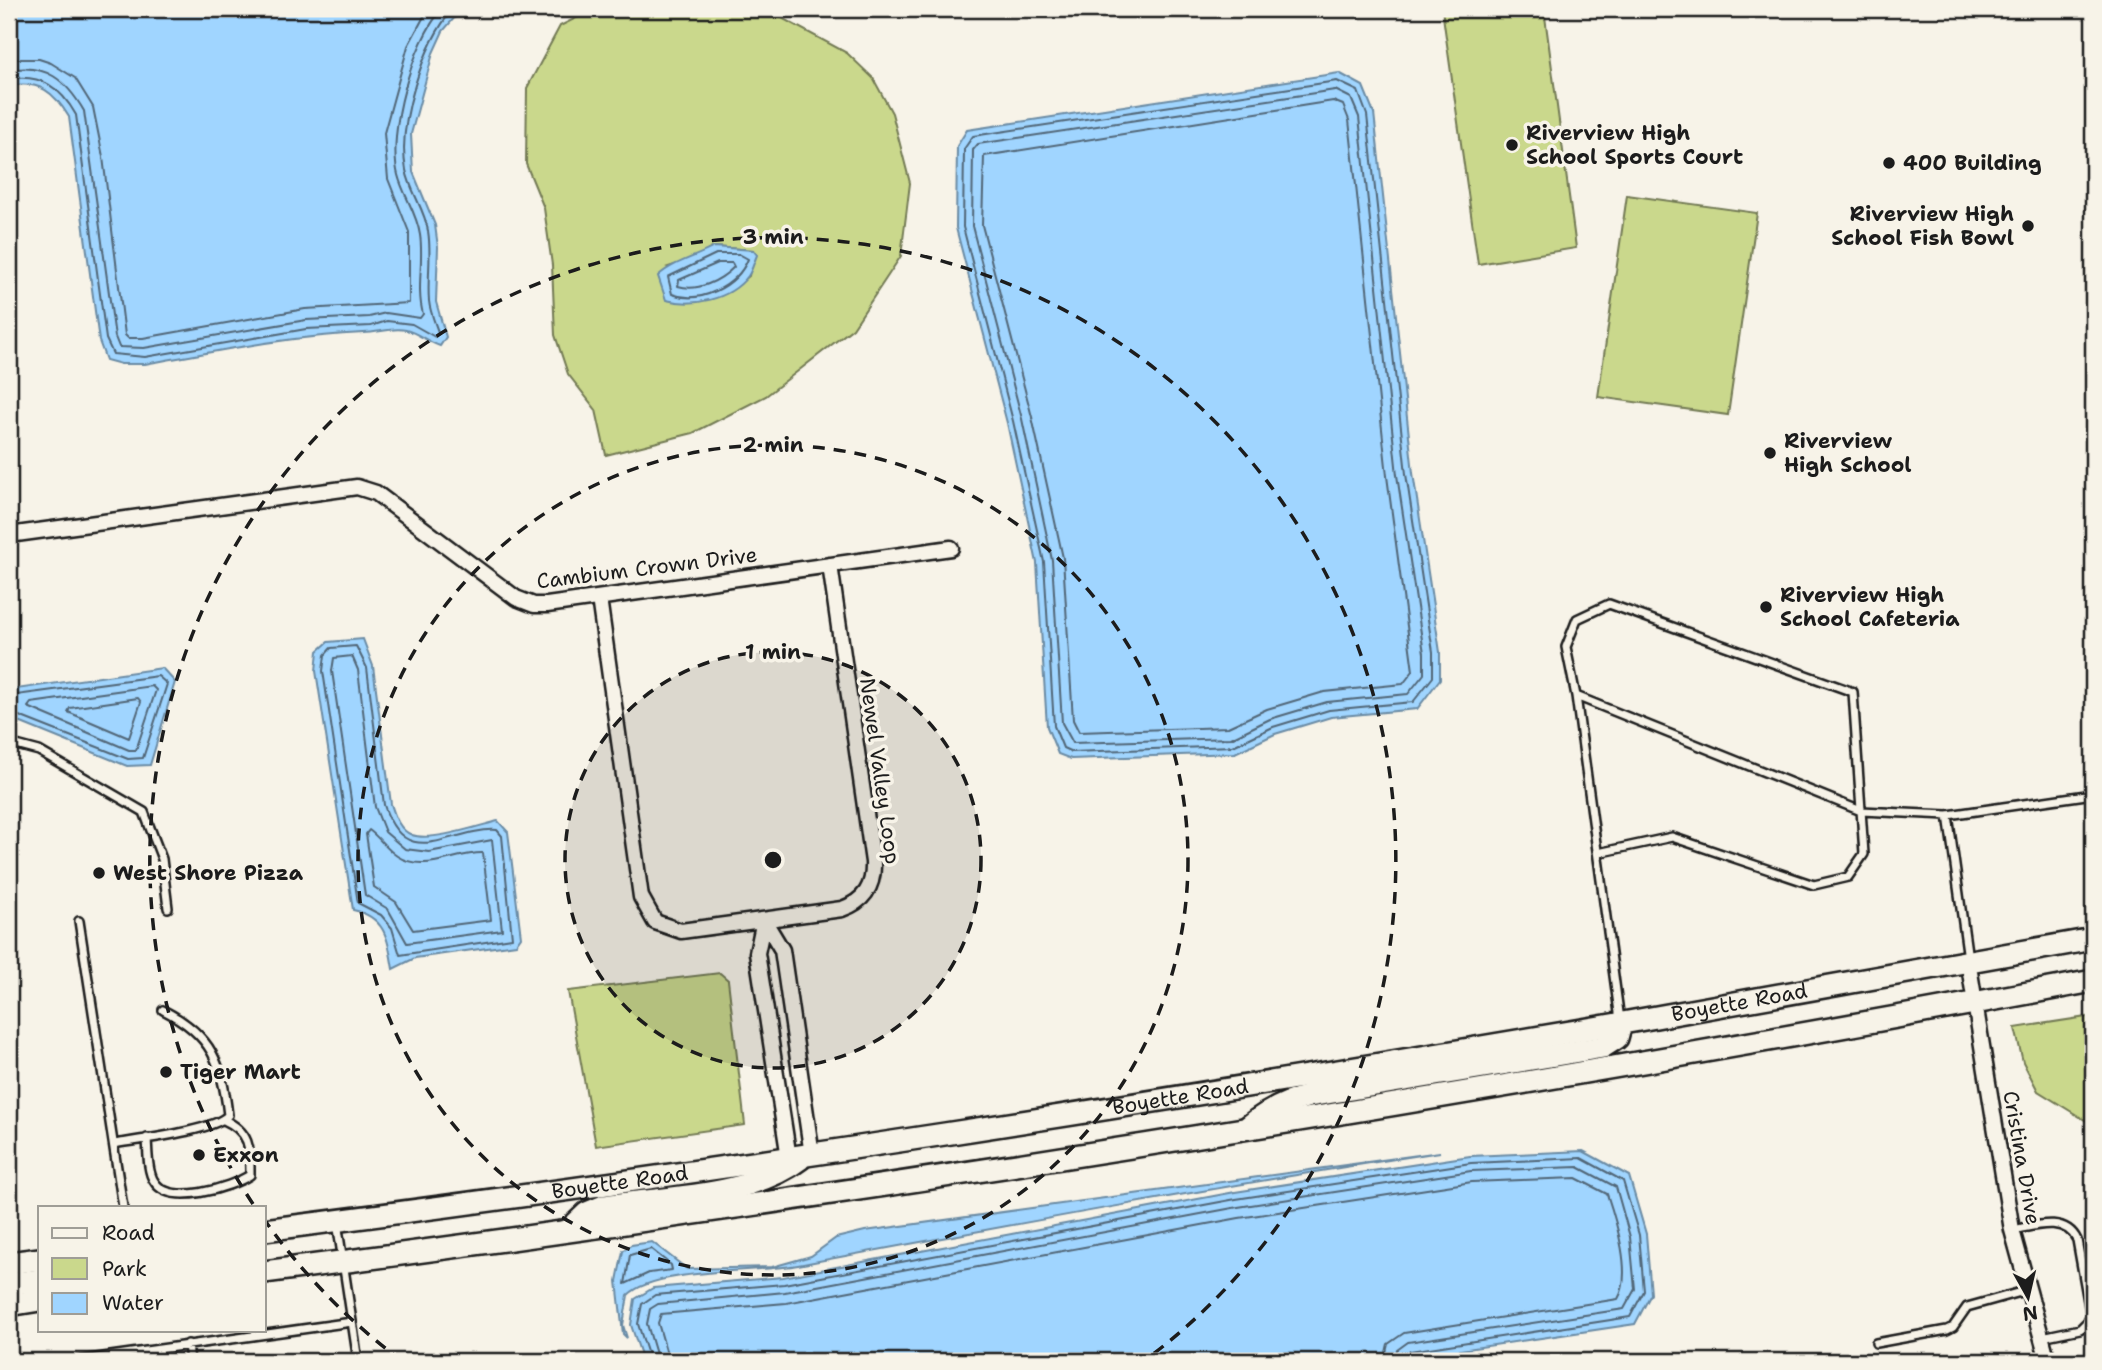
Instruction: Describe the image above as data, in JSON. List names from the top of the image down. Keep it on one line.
{"streets":{"main road":["Boyette Road"],"street":["Cambium Crown Drive","Newel Valley Loop","Cristina Drive"]},"crossings":[["Cambium Crown Drive","Newel Valley Loop"],["Boyette Road","Cristina Drive"]],"places":["Riverview High School Sports Court","400 Building","Riverview High School Fish Bowl","Riverview High School","Riverview High School Cafeteria","West Shore Pizza","Tiger Mart","Exxon"],"legend":["Road","Park","Water"],"north":"bottom","rings":["3 min","2 min","1 min"]}
